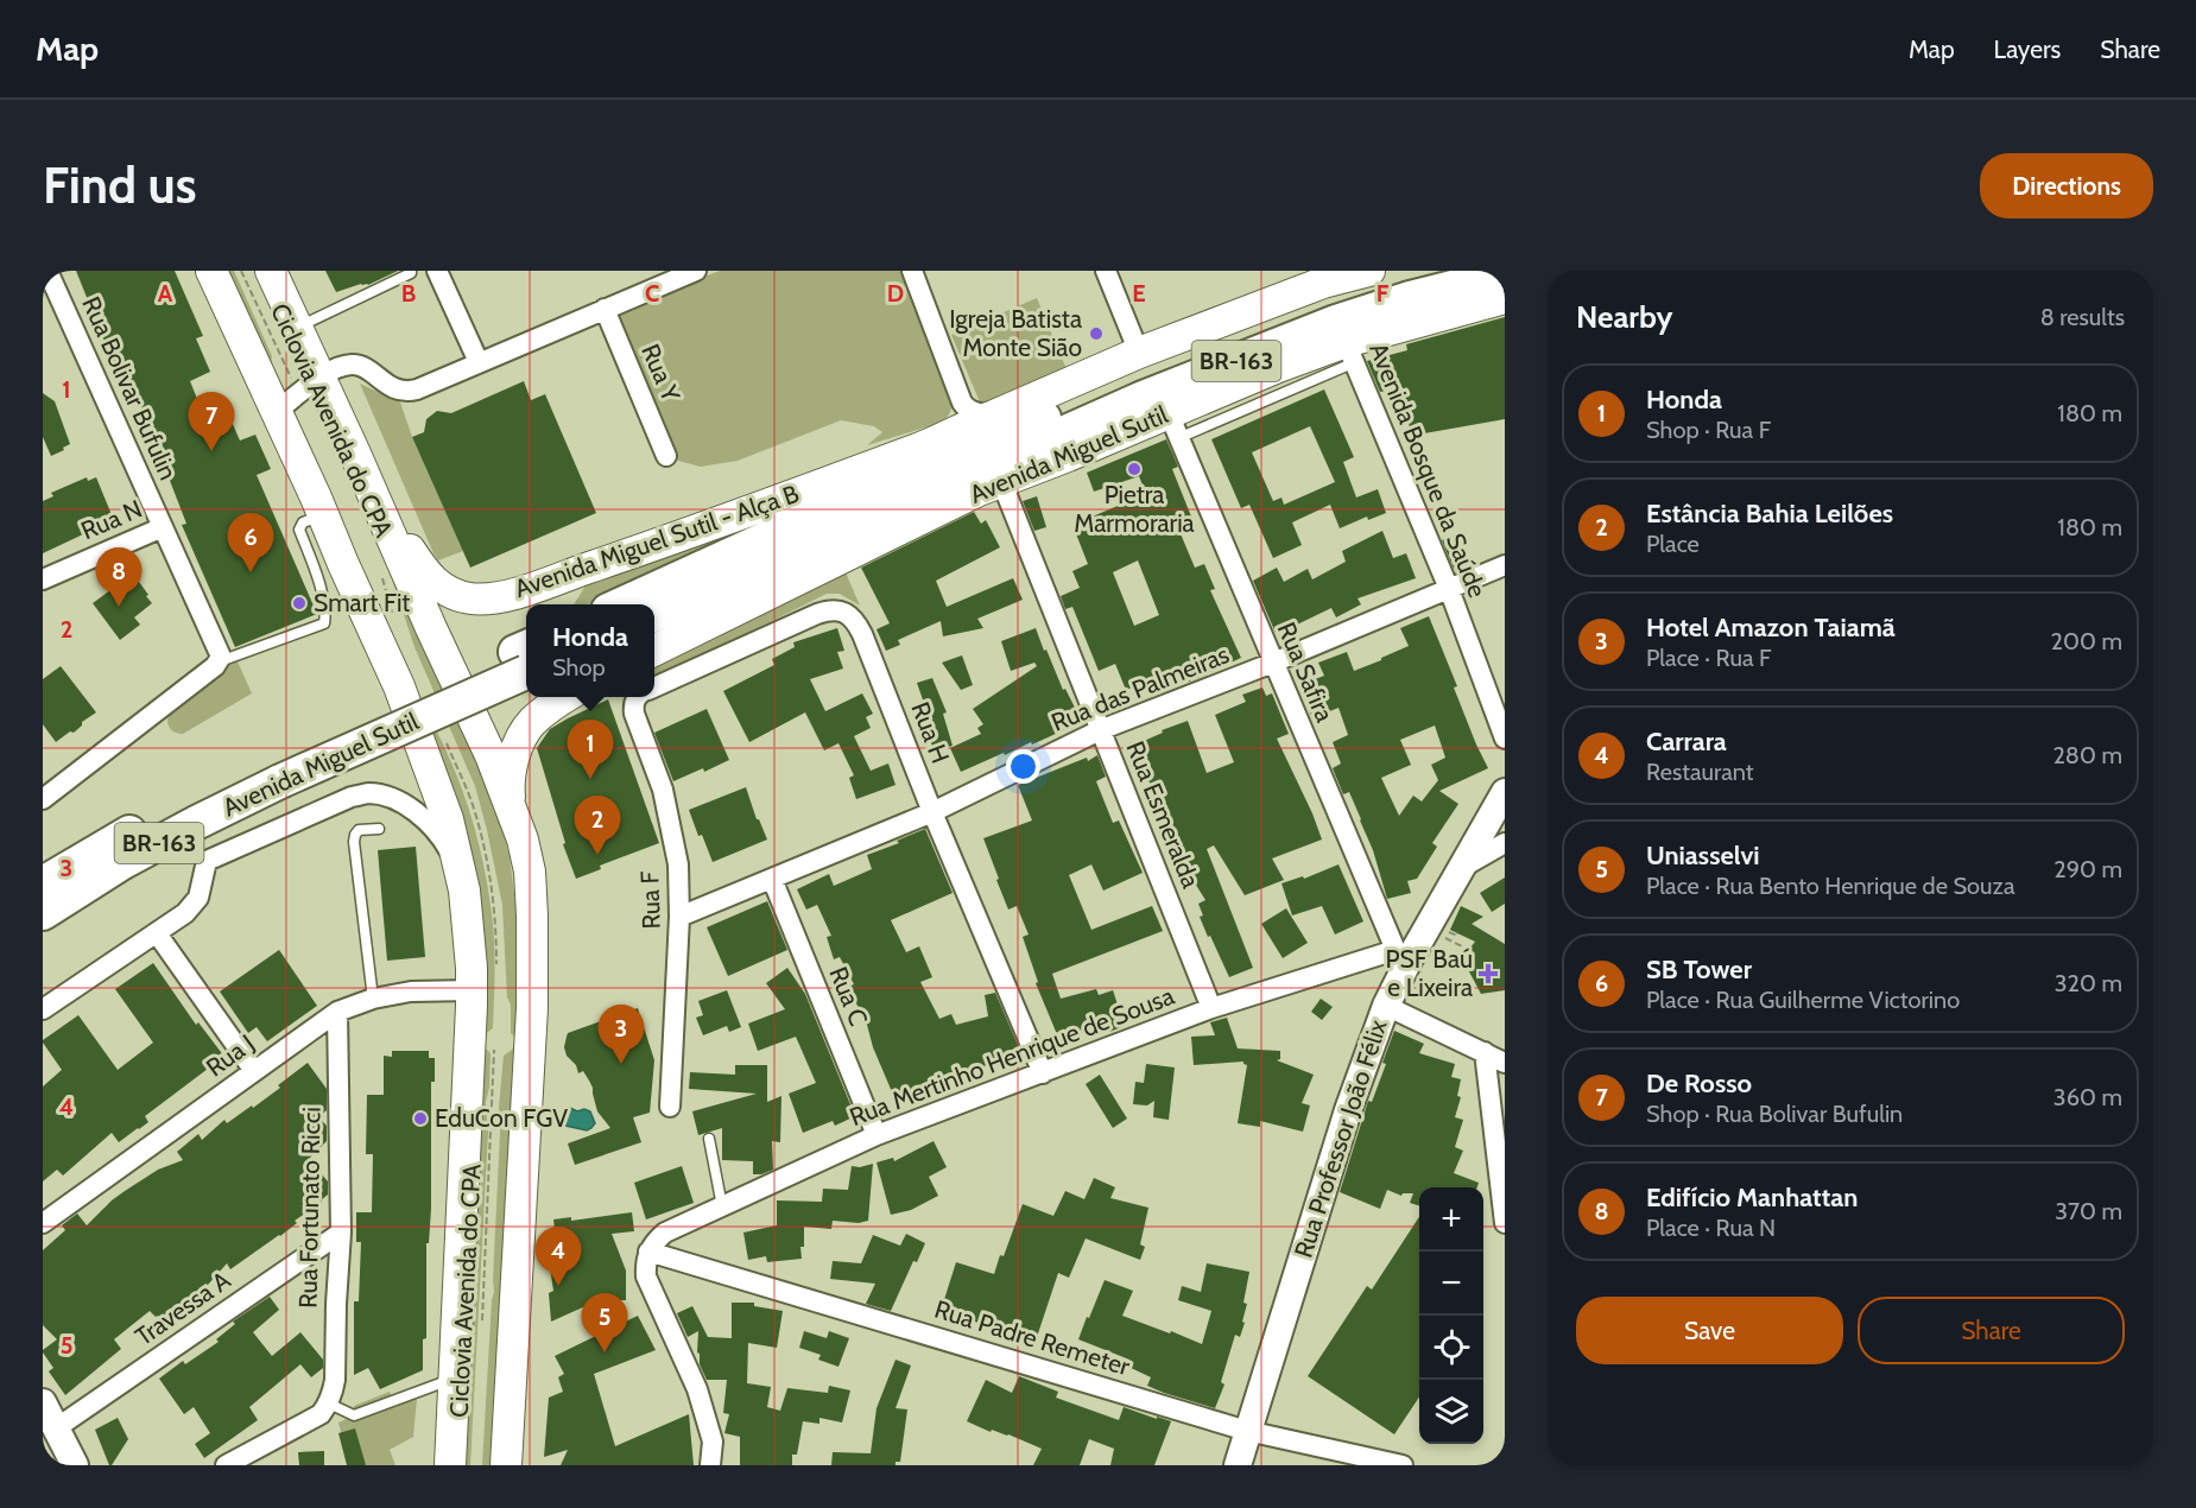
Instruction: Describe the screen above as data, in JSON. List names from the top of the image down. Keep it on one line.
{"streets":{"highway":["BR-163","Avenida Miguel Sutil"],"main road":["Avenida Miguel Sutil - Alça B"],"street":["Rua Y","Rua Bolivar Bufulin","Avenida Bosque da Saúde","Rua N","Rua Safira","Rua das Palmeiras","Rua H","Rua Esmeralda","Rua F","Rua C","Rua J","Rua Mertinho Henrique de Sousa","Rua Professor João Félix","Rua Fortunato Ricci","Travessa A","Rua Padre Remeter"],"path":["Ciclovia Avenida do CPA"]},"crossings":[["BR-163","Avenida Miguel Sutil"],["BR-163","Rua Esmeralda"],["Rua Bolivar Bufulin","Rua N"],["Avenida Miguel Sutil","Avenida Bosque da Saúde"],["Avenida Miguel Sutil","Rua Safira"],["Avenida Miguel Sutil","Rua Esmeralda"],["Avenida Bosque da Saúde","Rua das Palmeiras"],["Rua Safira","Rua das Palmeiras"],["Rua Safira","Rua Mertinho Henrique de Sousa"],["Rua Safira","Rua Professor João Félix"],["Rua das Palmeiras","Rua H"],["Rua das Palmeiras","Rua Esmeralda"],["Rua das Palmeiras","Rua F"],["Rua das Palmeiras","Rua C"],["Rua H","Rua Mertinho Henrique de Sousa"],["Rua Esmeralda","Rua Mertinho Henrique de Sousa"],["Rua C","Rua Mertinho Henrique de Sousa"],["Rua J","Rua Fortunato Ricci"],["Rua Mertinho Henrique de Sousa","Rua Professor João Félix"],["Rua Mertinho Henrique de Sousa","Rua Padre Remeter"],["Rua Professor João Félix","Rua Padre Remeter"],["Rua Fortunato Ricci","Travessa A"]],"places":{"other":["Igreja Batista Monte Sião","Pietra Marmoraria","Smart Fit","EduCon FGV"],"health":["PSF Baú e Lixeira"]},"page":{"header":"Map","nav":["Map","Layers","Share"],"buttons":["Directions",["Save","Share"]],"title":"Find us","heading":["Nearby","8 results"],"list":[{"mark":"1","name":"Honda","note":"Shop · Rua F","value":"180 m"},{"mark":"2","name":"Estância Bahia Leilões","note":"Place","value":"180 m"},{"mark":"3","name":"Hotel Amazon Taiamã","note":"Place · Rua F","value":"200 m"},{"mark":"4","name":"Carrara","note":"Restaurant","value":"280 m"},{"mark":"5","name":"Uniasselvi","note":"Place · Rua Bento Henrique de Souza","value":"290 m"},{"mark":"6","name":"SB Tower","note":"Place · Rua Guilherme Victorino","value":"320 m"},{"mark":"7","name":"De Rosso","note":"Shop · Rua Bolivar Bufulin","value":"360 m"},{"mark":"8","name":"Edifício Manhattan","note":"Place · Rua N","value":"370 m"}],"pins":["7","6","8","1","2","3","4","5"],"popup":["Honda","Shop"],"map_buttons":["+","−"]},"grid":{"columns":["A","B","C","D","E","F"],"rows":["1","2","3","4","5"]}}
